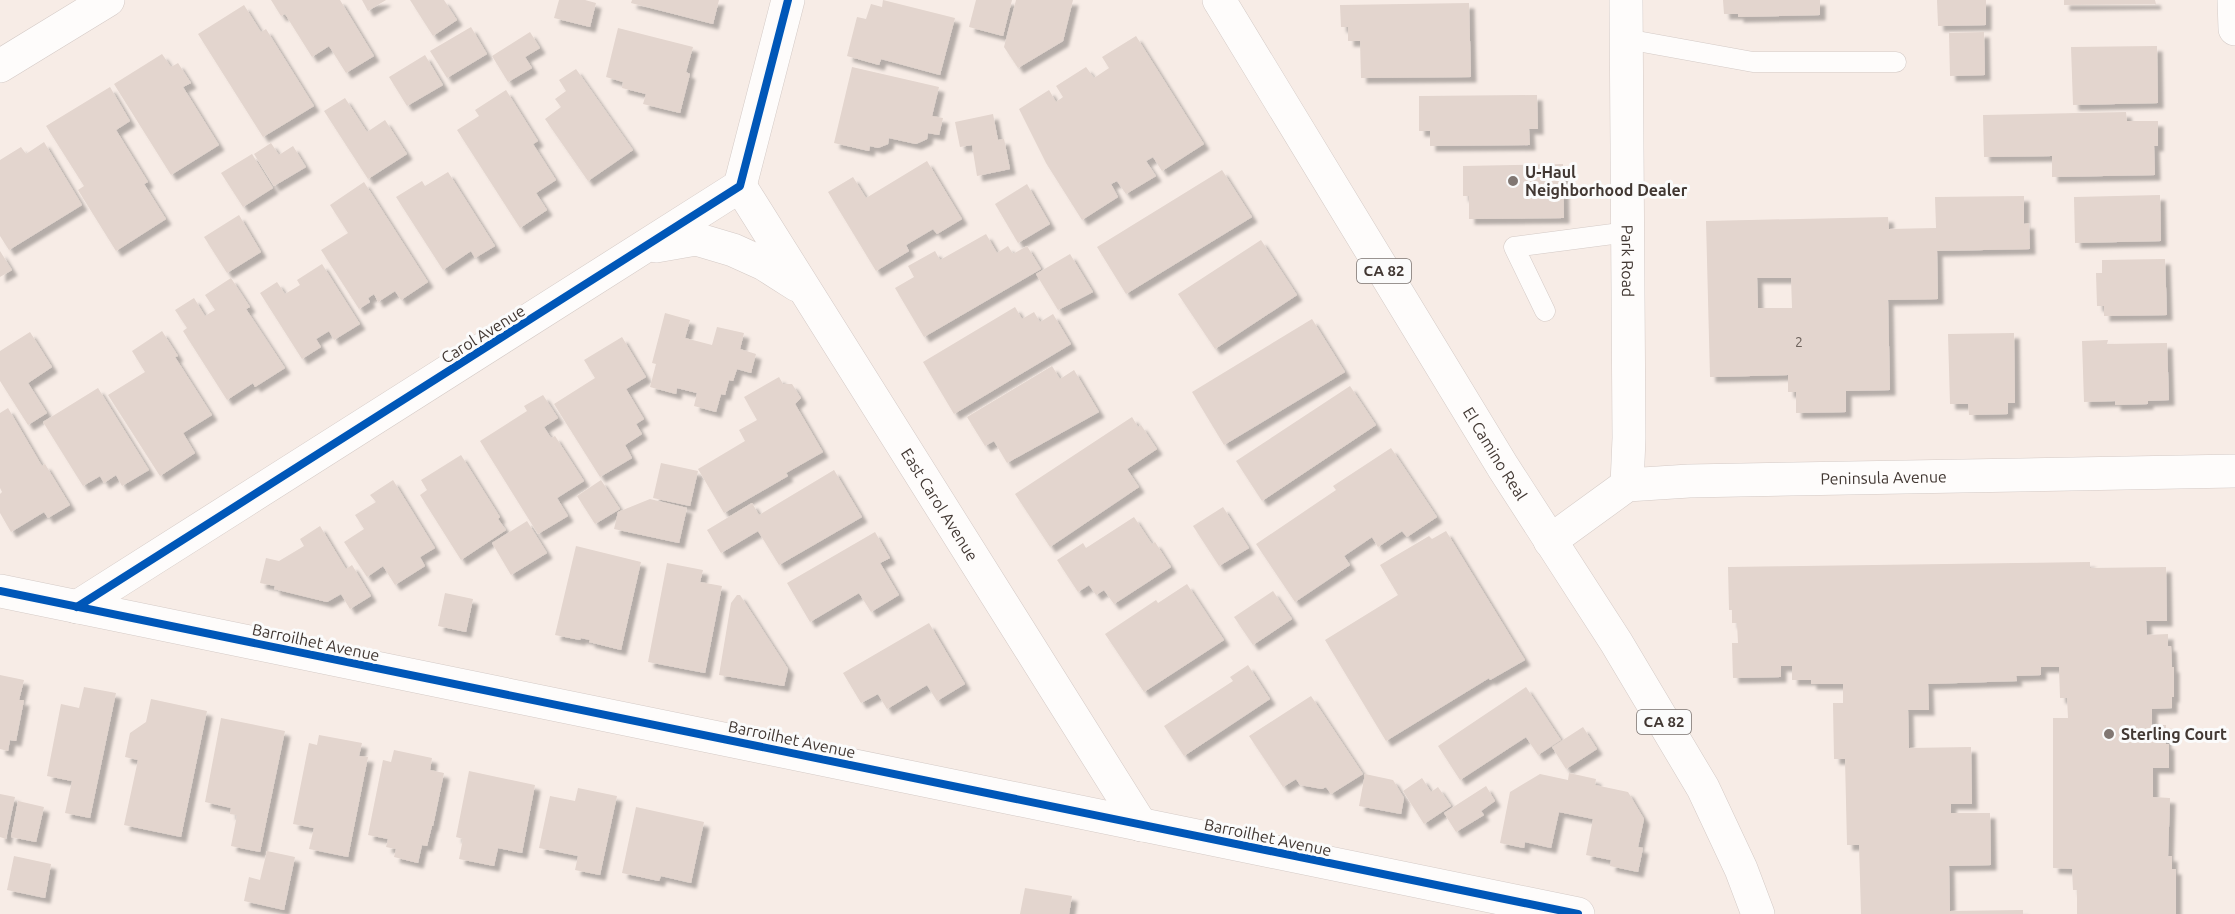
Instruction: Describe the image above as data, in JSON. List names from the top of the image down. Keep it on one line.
{"streets":{"street":["Park Road","CA 82","Carol Avenue","El Camino Real","Peninsula Avenue","East Carol Avenue","Barroilhet Avenue"]},"crossings":[["Park Road","Peninsula Avenue"],["Carol Avenue","East Carol Avenue"],["Carol Avenue","Barroilhet Avenue"],["East Carol Avenue","Barroilhet Avenue"]],"places":["U-Haul Neighborhood Dealer","Sterling Court"],"house_numbers":["2"]}
